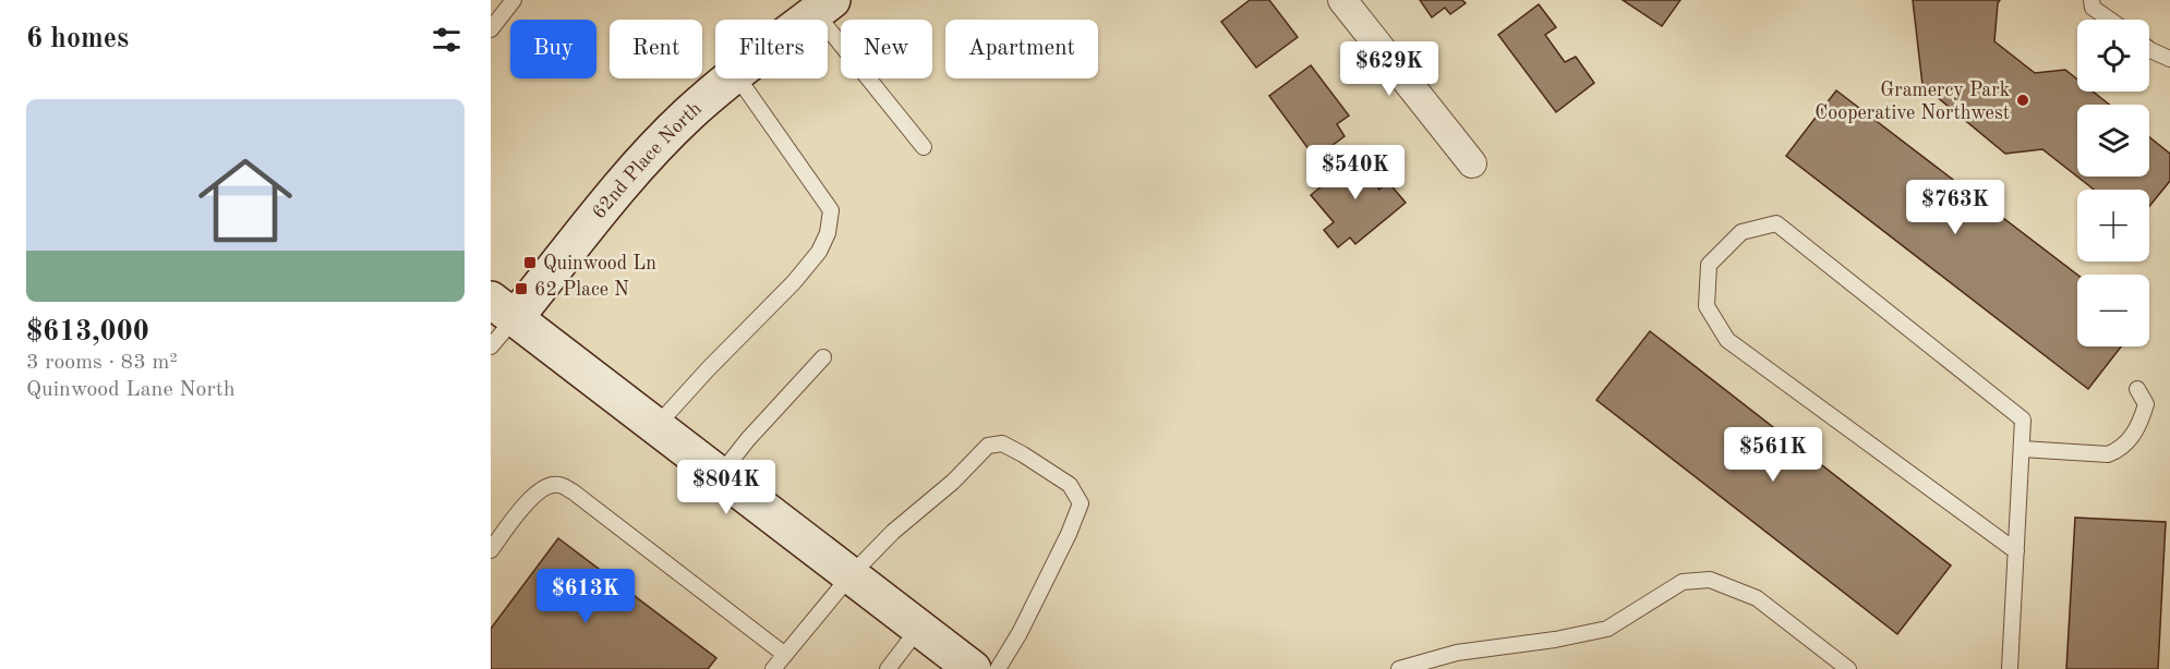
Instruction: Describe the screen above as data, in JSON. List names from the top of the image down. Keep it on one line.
{"streets":{"street":["62nd Place North"]},"places":{"other":["Gramercy Park Cooperative Northwest"],"transit":["Quinwood Ln","62 Place N"]},"page":{"heading":"6 homes","map_buttons":["+","−"],"chip":["Buy","Rent","Filters","New","Apartment"],"price":["$629K","$540K","$763K","$561K","$804K","$613K"],"list":[{"name":"$613,000","note":"3 rooms · 83 m² · Quinwood Lane North"}]}}
